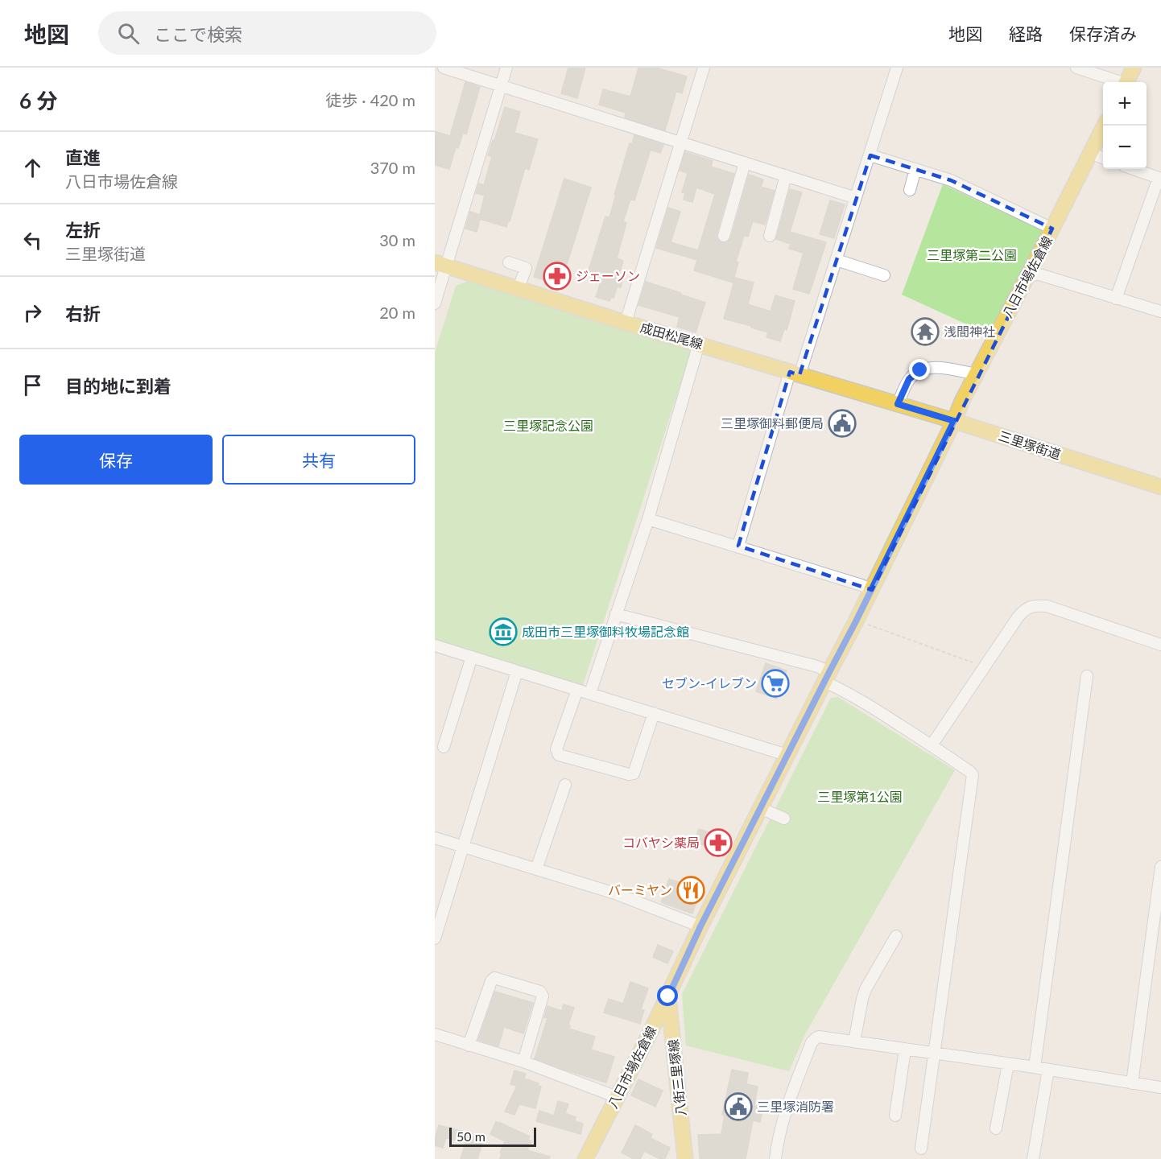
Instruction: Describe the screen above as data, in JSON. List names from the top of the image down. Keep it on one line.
{"streets":{"main road":["八日市場佐倉線","成田松尾線","三里塚街道","八街三里塚線"]},"crossings":[["八日市場佐倉線","三里塚街道"],["八日市場佐倉線","八街三里塚線"],["成田松尾線","三里塚街道"]],"parks":["三里塚第二公園","三里塚記念公園","三里塚第1公園"],"places":{"pharmacy":["ジェーソン","コバヤシ薬局"],"temple":["浅間神社"],"public building":["三里塚御料郵便局","三里塚消防署"],"museum":["成田市三里塚御料牧場記念館"],"supermarket":["セブン-イレブン"],"restaurant":["バーミヤン"]},"scale_bar":"50 m","page":{"header":"地図","search":"ここで検索","nav":["地図","経路","保存済み"],"heading":["6 分","徒歩 · 420 m"],"map_buttons":["+","−"],"list":[["直進","八日市場佐倉線","370 m"],["左折","三里塚街道","30 m"],["右折","20 m"],"目的地に到着"],"buttons":["保存","共有"],"scale":"50 m"}}
